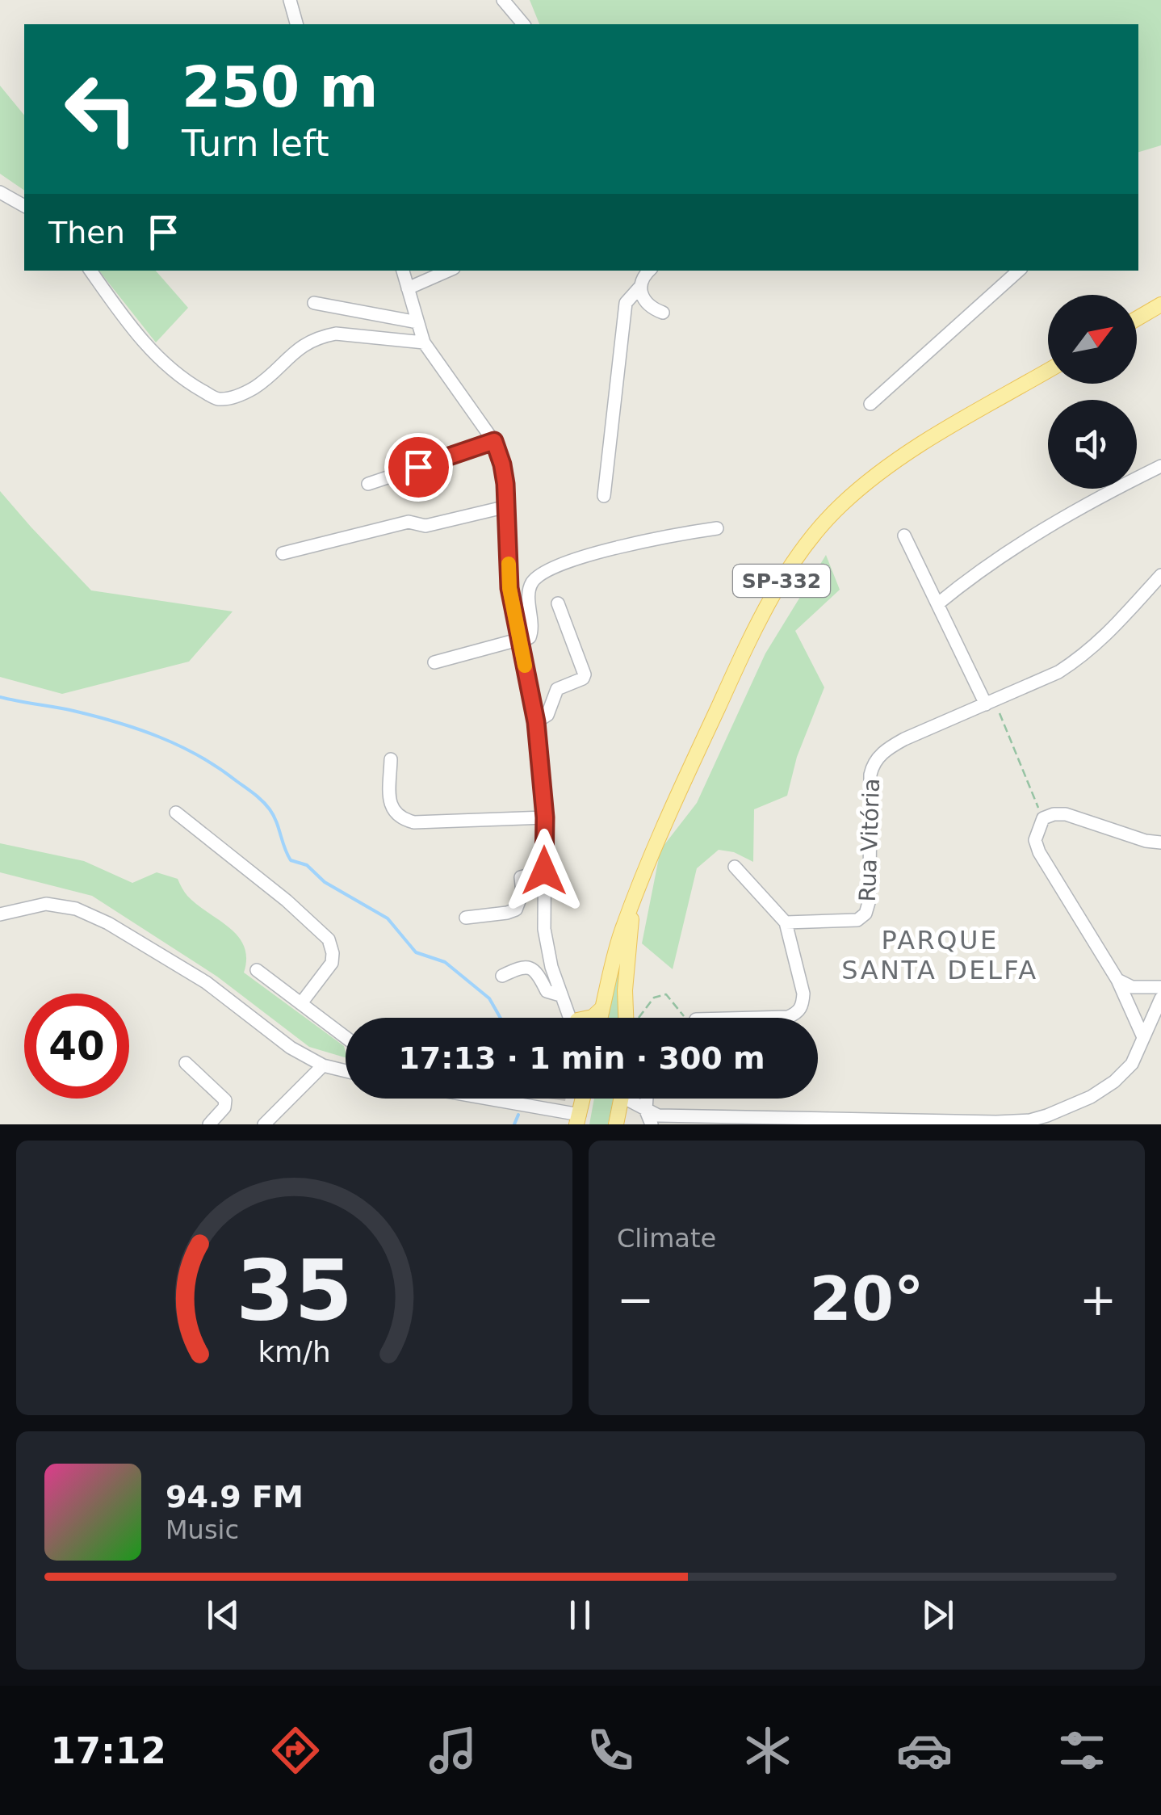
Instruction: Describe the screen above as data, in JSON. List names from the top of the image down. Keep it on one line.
{"streets":{"main road":["SP-332"],"street":["Rua Vitória"]},"districts":["PARQUE SANTA DELFA"],"north":"top right","page":{"turn":["250 m","Turn left"],"then":"Then","limit":"40","trip":"17:13 · 1 min · 300 m","tile":"Climate","heat":["−","20°","+"],"song":["94.9 FM","Music"],"tabs":"17:12","gauge":["35","km/h"]}}
